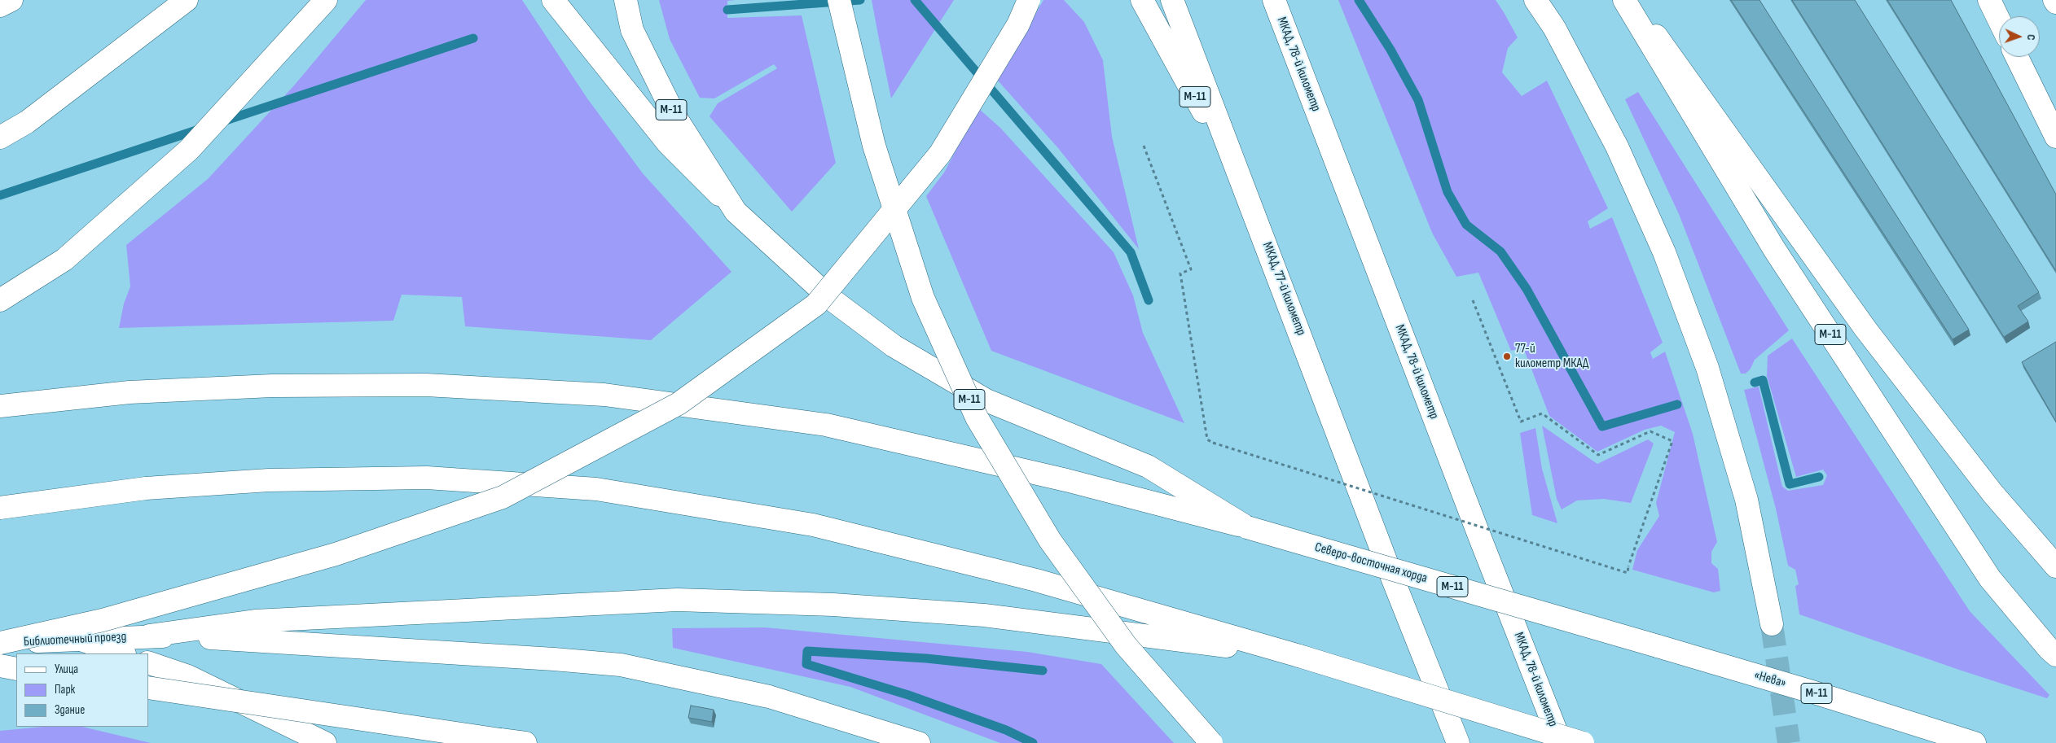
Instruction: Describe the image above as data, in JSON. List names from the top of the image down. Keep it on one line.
{"streets":{"main road":["МКАД, 78-й километр","М-11","МКАД, 77-й километр","Северо-восточная хорда","Библиотечный проезд","«Нева»"]},"crossings":[["М-11","МКАД, 77-й километр"],["М-11","Северо-восточная хорда"],["Северо-восточная хорда","«Нева»"]],"places":["77-й километр МКАД"],"legend":["Улица","Парк","Здание"],"north":"right"}
